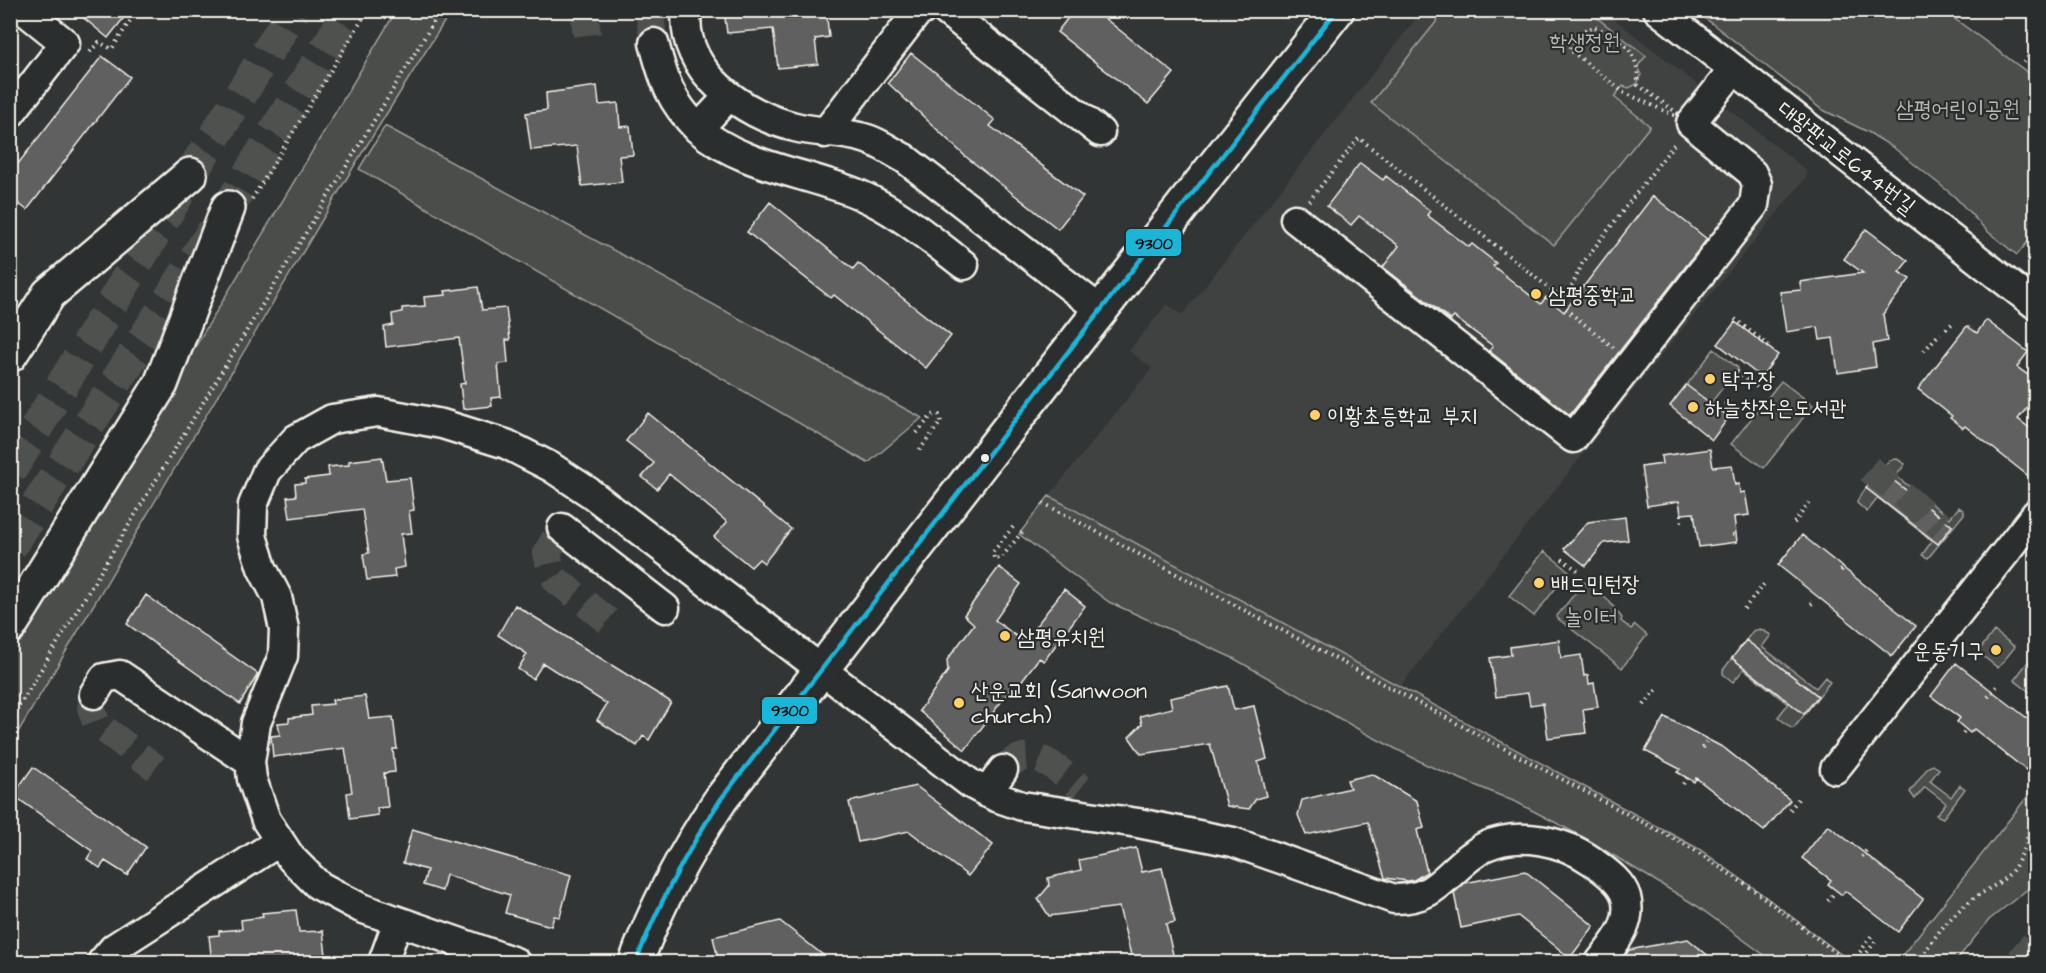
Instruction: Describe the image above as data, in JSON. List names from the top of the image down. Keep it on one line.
{"streets":{"street":["대왕판교로644번길"]},"parks":["학생정원","삼평어린이공원","놀이터"],"places":["삼평중학교","탁구장","하늘창작은도서관","이황초등학교 부지","배드민턴장","삼평유치원","운동기구","산운교회 (Sanwoon church)"],"lines":["transit line 9300"]}
